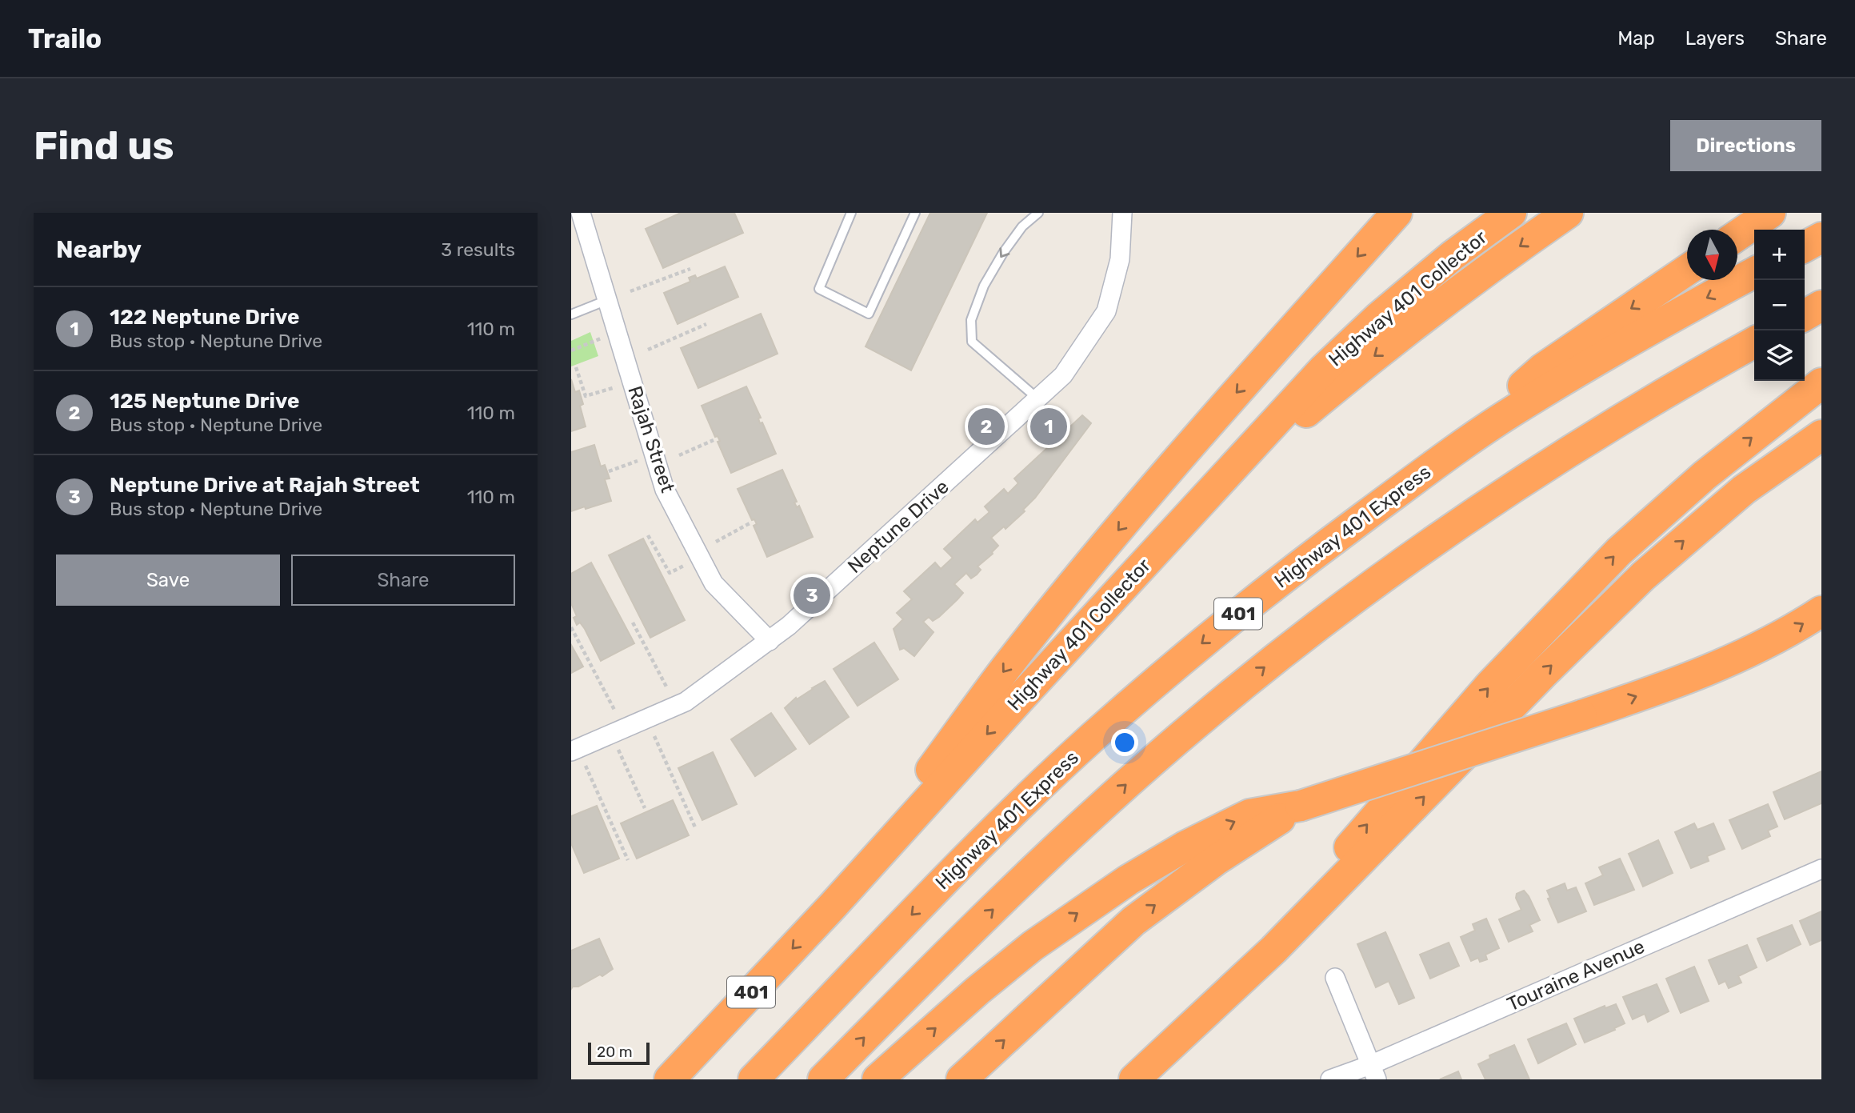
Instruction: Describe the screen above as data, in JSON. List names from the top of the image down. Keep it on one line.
{"streets":{"highway":["Highway 401 Collector","Highway 401 Express","401"],"street":["Rajah Street","Neptune Drive","Touraine Avenue"]},"crossings":[["Rajah Street","Neptune Drive"]],"scale_bar":"20 m","north":"bottom","page":{"header":"Trailo","nav":["Map","Layers","Share"],"buttons":["Directions",["Save","Share"]],"title":"Find us","heading":["Nearby","3 results"],"map_buttons":["+","−"],"list":[{"mark":"1","name":"122 Neptune Drive","note":"Bus stop · Neptune Drive","value":"110 m"},{"mark":"2","name":"125 Neptune Drive","note":"Bus stop · Neptune Drive","value":"110 m"},{"mark":"3","name":"Neptune Drive at Rajah Street","note":"Bus stop · Neptune Drive","value":"110 m"}],"pins":["1","2","3"],"scale":"20 m"}}
